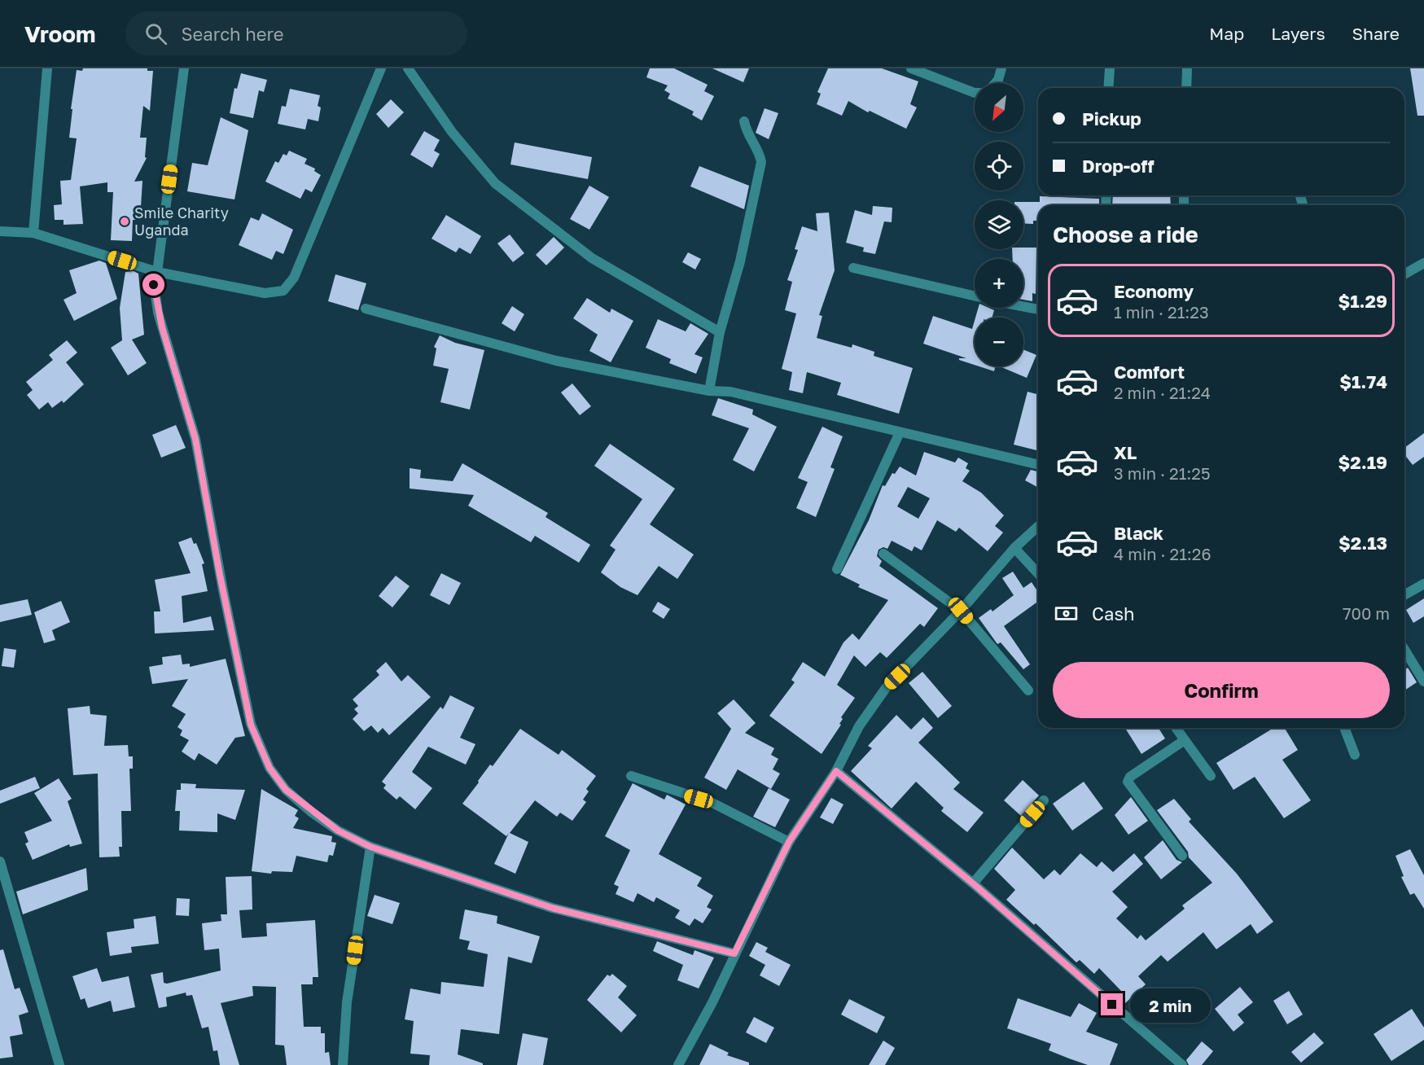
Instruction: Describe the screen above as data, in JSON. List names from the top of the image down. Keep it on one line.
{"places":["Smile Charity Uganda"],"north":"bottom left","page":{"header":"Vroom","search":"Search here","nav":["Map","Layers","Share"],"map_buttons":["+","−"],"banner":["Pickup","Drop-off"],"heading":"Choose a ride","list":[{"name":"Economy","note":"1 min · 21:23","value":"$1.29"},{"name":"Comfort","note":"2 min · 21:24","value":"$1.74"},{"name":"XL","note":"3 min · 21:25","value":"$2.19"},{"name":"Black","note":"4 min · 21:26","value":"$2.13"}],"pay":["Cash","700 m"],"buttons":"Confirm","bubble":"2 min"}}
